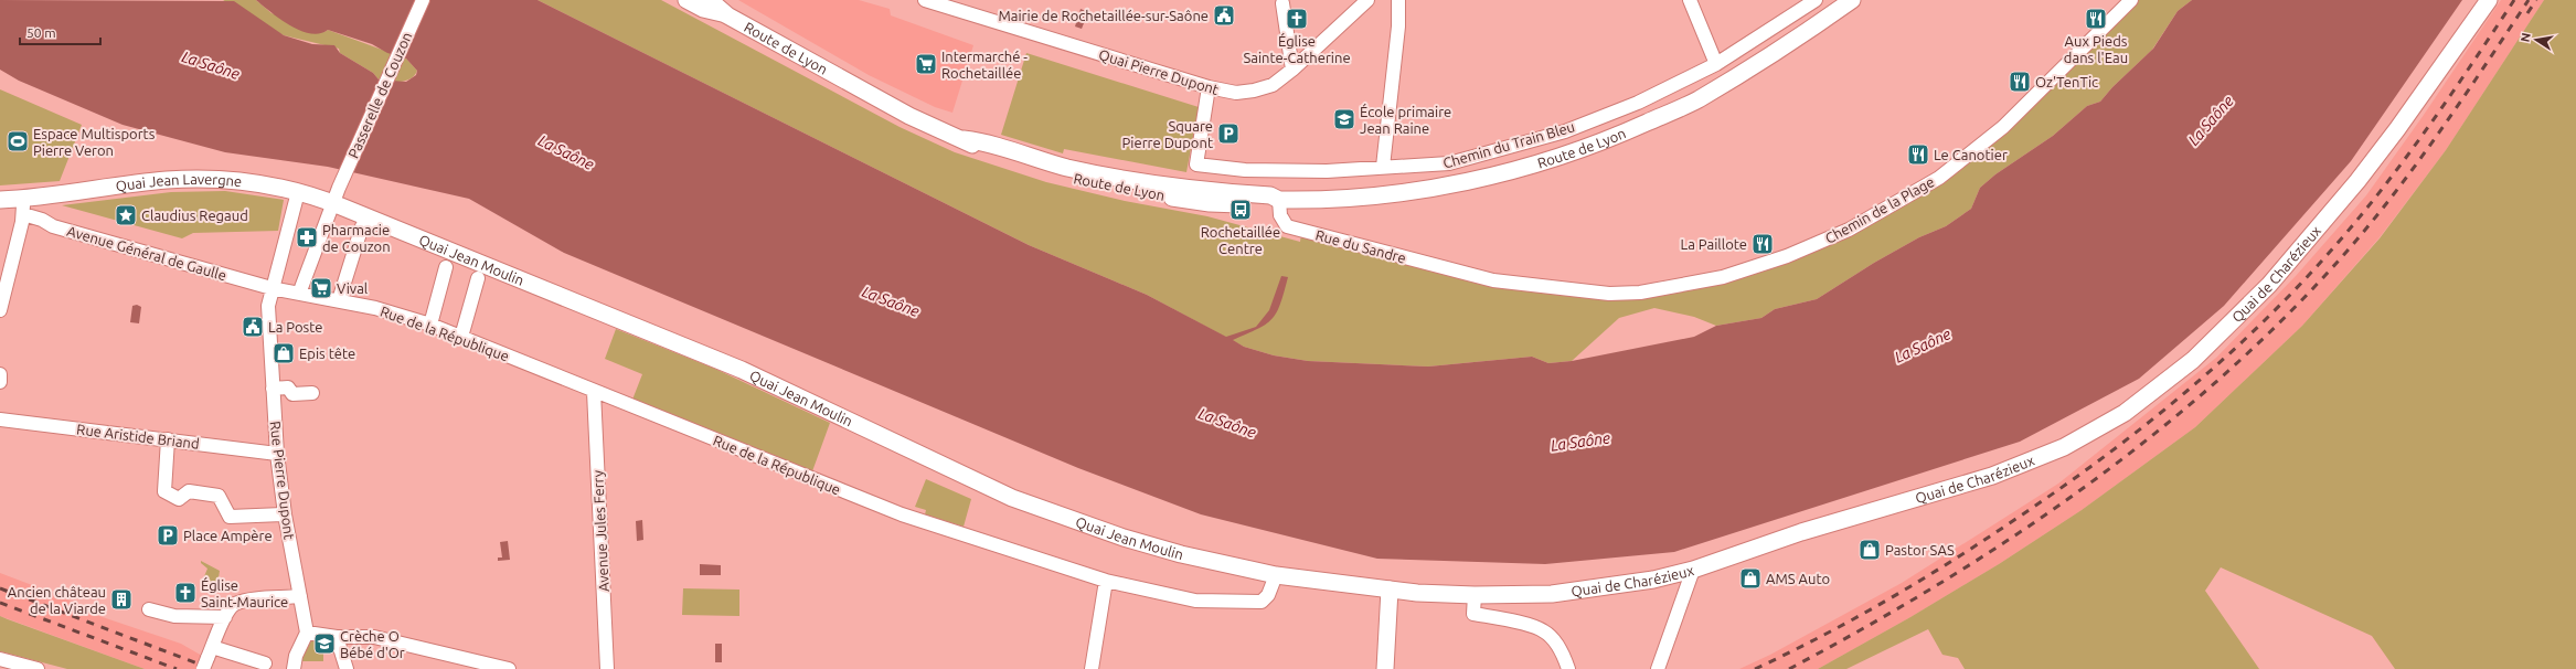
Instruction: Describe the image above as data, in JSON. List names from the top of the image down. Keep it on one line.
{"streets":{"main road":["Route de Lyon","Quai Jean Lavergne","Quai Jean Moulin","Quai de Charézieux"],"street":["Quai Pierre Dupont","Passerelle de Couzon","Chemin du Train Bleu","Chemin de la Plage","Rue du Sandre","Avenue Général de Gaulle","Rue de la République","Rue Aristide Briand","Rue Pierre Dupont","Avenue Jules Ferry"]},"crossings":[["Route de Lyon","Rue du Sandre"],["Quai Pierre Dupont","Chemin du Train Bleu"],["Passerelle de Couzon","Quai Jean Lavergne"],["Passerelle de Couzon","Quai Jean Moulin"],["Passerelle de Couzon","Rue de la République"],["Quai Jean Lavergne","Avenue Général de Gaulle"],["Quai Jean Lavergne","Quai Jean Moulin"],["Quai Jean Lavergne","Rue Pierre Dupont"],["Chemin de la Plage","Rue du Sandre"],["Avenue Général de Gaulle","Rue de la République"],["Avenue Général de Gaulle","Rue Pierre Dupont"],["Quai Jean Moulin","Quai de Charézieux"],["Quai Jean Moulin","Rue de la République"],["Quai de Charézieux","Rue de la République"],["Rue de la République","Rue Pierre Dupont"],["Rue de la République","Avenue Jules Ferry"],["Rue Aristide Briand","Rue Pierre Dupont"]],"water":["La Saône"],"places":{"public building":["Mairie de Rochetaillée-sur-Saône","La Poste"],"church":["Église Sainte-Catherine","Église Saint-Maurice"],"restaurant":["Aux Pieds dans l'Eau","Oz'TenTic","Le Canotier","La Paillote"],"supermarket":["Intermarché - Rochetaillée","Vival"],"school or university":["École primaire Jean Raine","Crèche O Bébé d'Or"],"parking":["Square Pierre Dupont","Place Ampère"],"sports":["Espace Multisports Pierre Veron"],"bus stop":["Rochetaillée Centre"],"place":["Claudius Regaud"],"pharmacy":["Pharmacie de Couzon"],"shop":["Epis tête","Pastor SAS","AMS Auto"],"building":["Ancien château de la Viarde"]},"scale_bar":"50 m","north":"left"}
